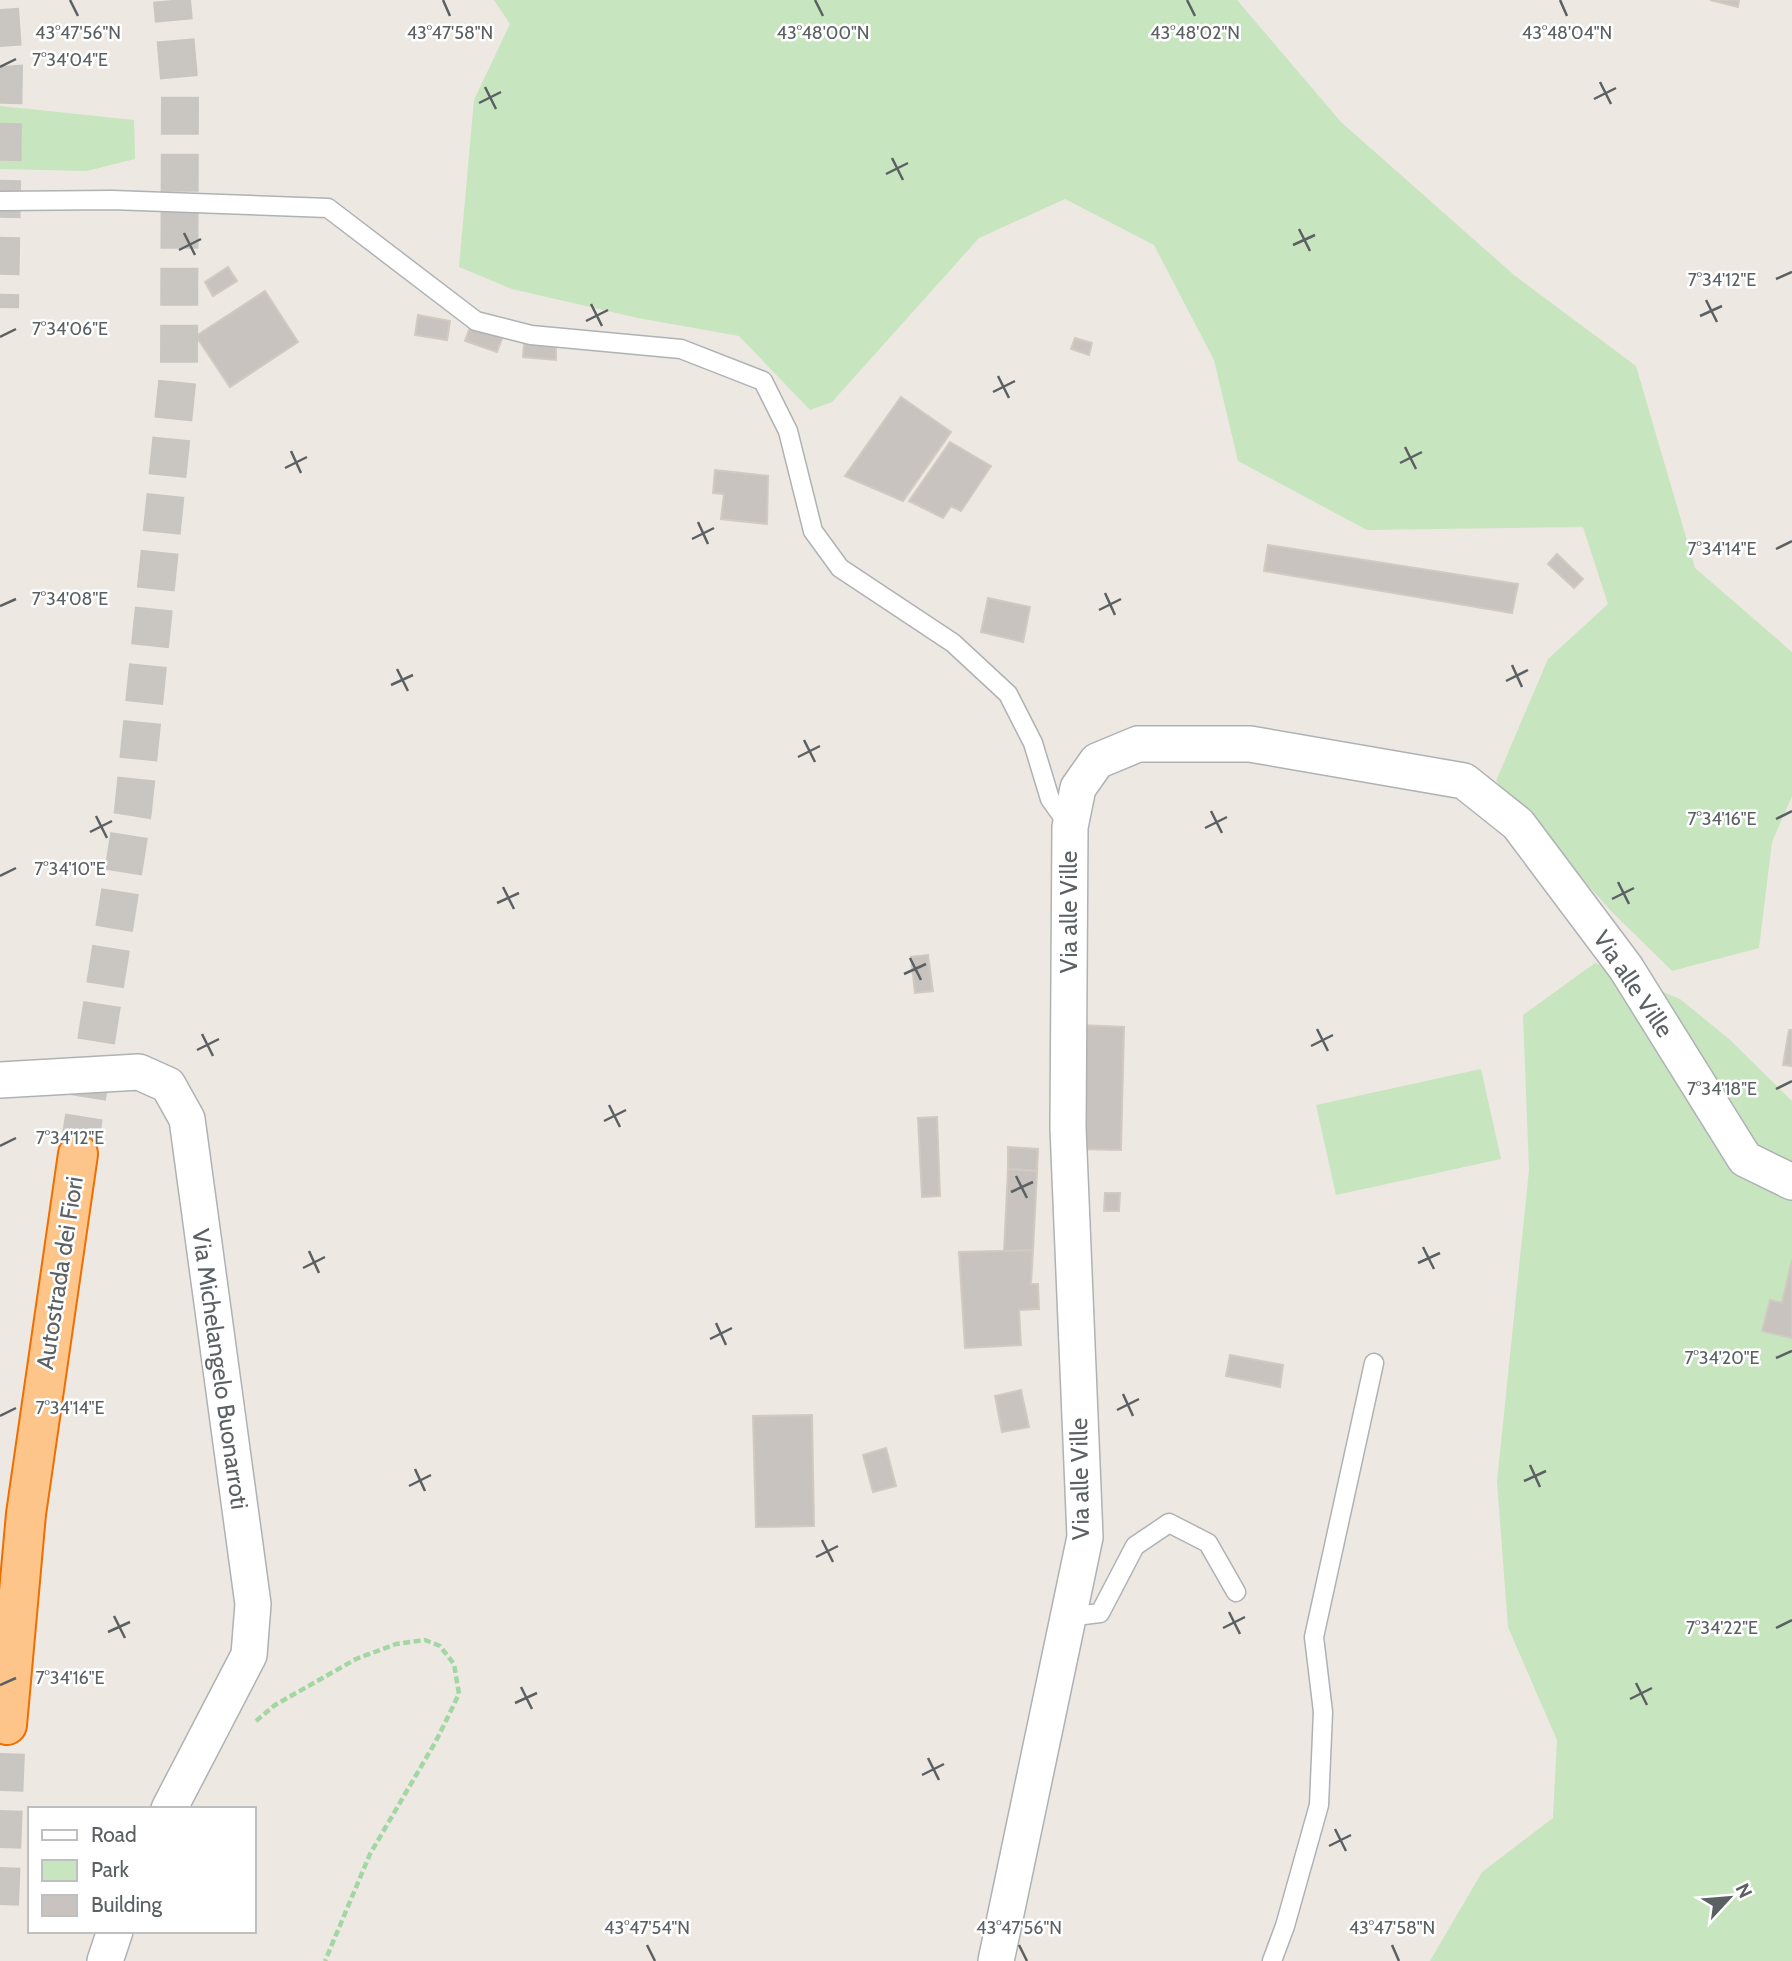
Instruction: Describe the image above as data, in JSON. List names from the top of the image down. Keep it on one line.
{"streets":{"highway":["Autostrada dei Fiori"],"street":["Via alle Ville","Via Michelangelo Buonarroti"]},"legend":["Road","Park","Building"],"north":"top right","coordinates":["43°47'56\"N","43°47'58\"N","43°48'00\"N","43°48'02\"N","43°48'04\"N","7°34'04\"E","7°34'12\"E","7°34'06\"E","7°34'14\"E","7°34'08\"E","7°34'16\"E","7°34'10\"E","7°34'18\"E","7°34'20\"E","7°34'22\"E","43°47'54\"N"]}
